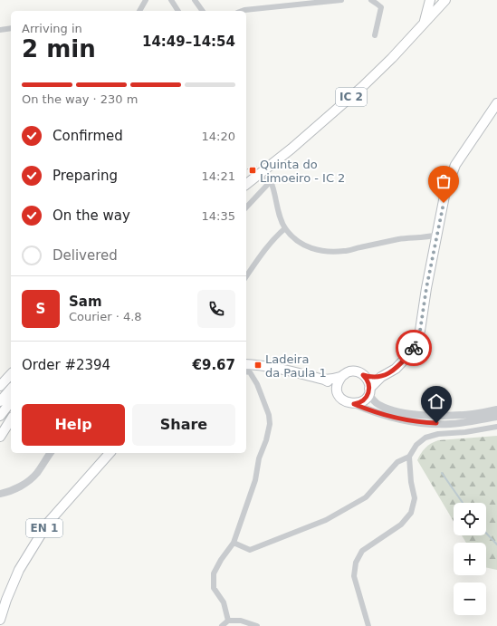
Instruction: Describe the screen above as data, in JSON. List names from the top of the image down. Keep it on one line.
{"streets":{"main road":["IC 2","EN 1"]},"places":{"transit":["Quinta do Limoeiro - IC 2","Ladeira da Paula 1"]},"page":{"heading":["2 min","Arriving in","14:49–14:54"],"panel":["Sam","Courier · 4.8","Order #2394","€9.67"],"bar":"On the way · 230 m","list":[["Confirmed","14:20"],["Preparing","14:21"],["On the way","14:35"],"Delivered"],"round":"S","buttons":["Help","Share"],"map_buttons":["+","−"]}}
